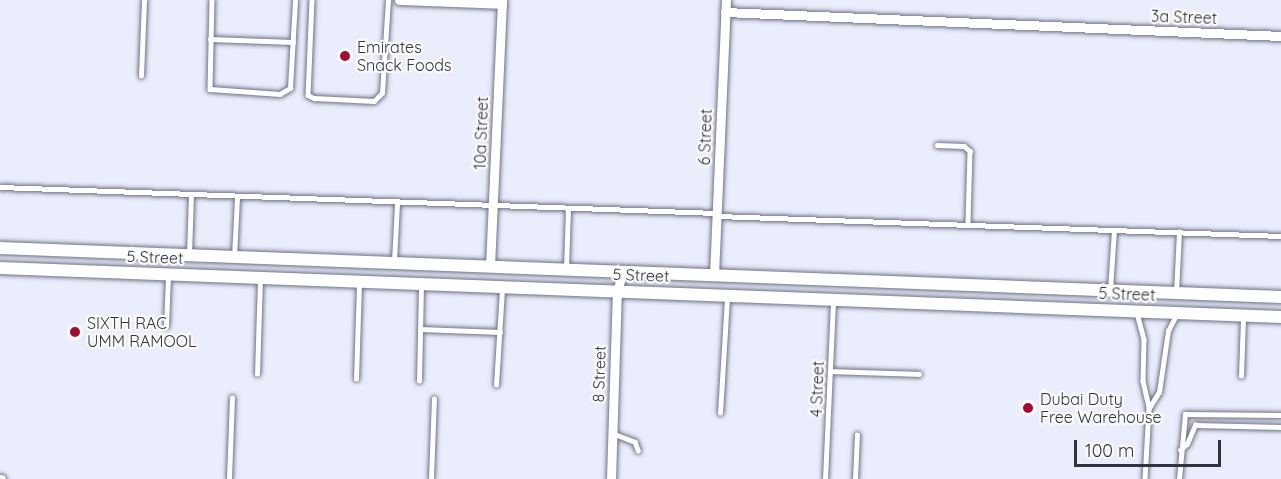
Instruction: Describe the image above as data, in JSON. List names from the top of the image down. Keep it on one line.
{"streets":{"street":["3a Street","10a Street","6 Street","5 Street","8 Street"],"lane":["4 Street"]},"crossings":[["3a Street","6 Street"],["10a Street","5 Street"],["6 Street","5 Street"],["5 Street","8 Street"],["5 Street","4 Street"]],"places":["Emirates Snack Foods","SIXTH RAC UMM RAMOOL","Dubai Duty Free Warehouse"],"scale_bar":"100 m"}
